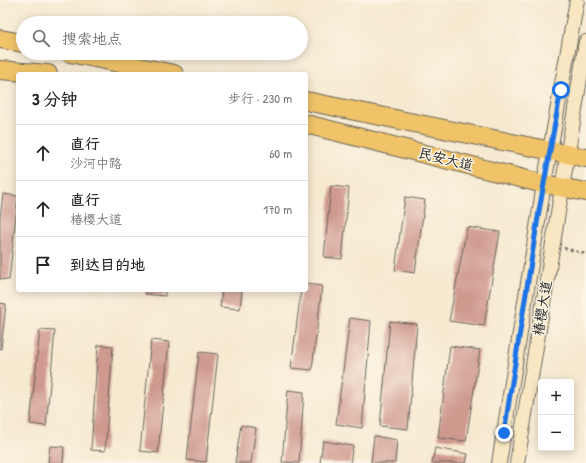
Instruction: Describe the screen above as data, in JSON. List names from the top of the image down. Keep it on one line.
{"streets":{"highway":["民安大道"],"main road":["椿樱大道"]},"crossings":[["民安大道","椿樱大道"]],"page":{"search":"搜索地点","heading":["3 分钟","步行 · 230 m"],"list":[["直行","沙河中路","60 m"],["直行","椿樱大道","170 m"],"到达目的地"],"map_buttons":["+","−"]}}
